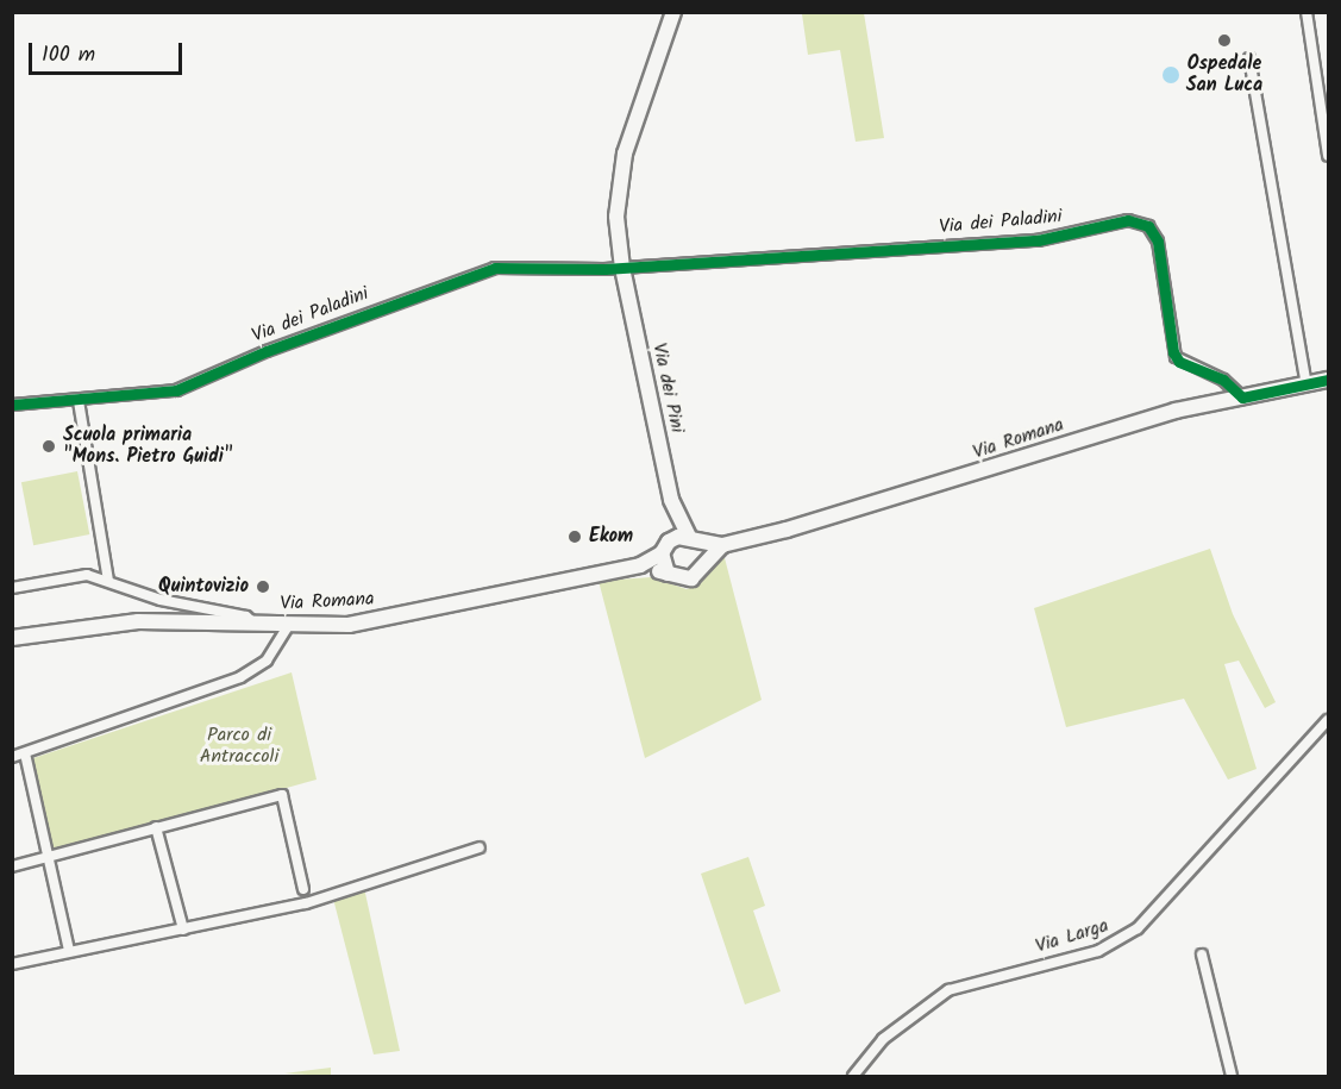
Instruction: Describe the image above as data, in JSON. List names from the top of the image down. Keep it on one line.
{"streets":{"main road":["Via dei Pini","Via Romana"],"street":["Via dei Paladini","Via Larga"]},"crossings":[["Via dei Paladini","Via dei Pini"],["Via dei Paladini","Via Romana"]],"parks":["Parco di Antraccoli"],"places":["Ospedale San Luca","Scuola primaria \"Mons. Pietro Guidi\"","Ekom","Quintovizio"],"scale_bar":"100 m"}
